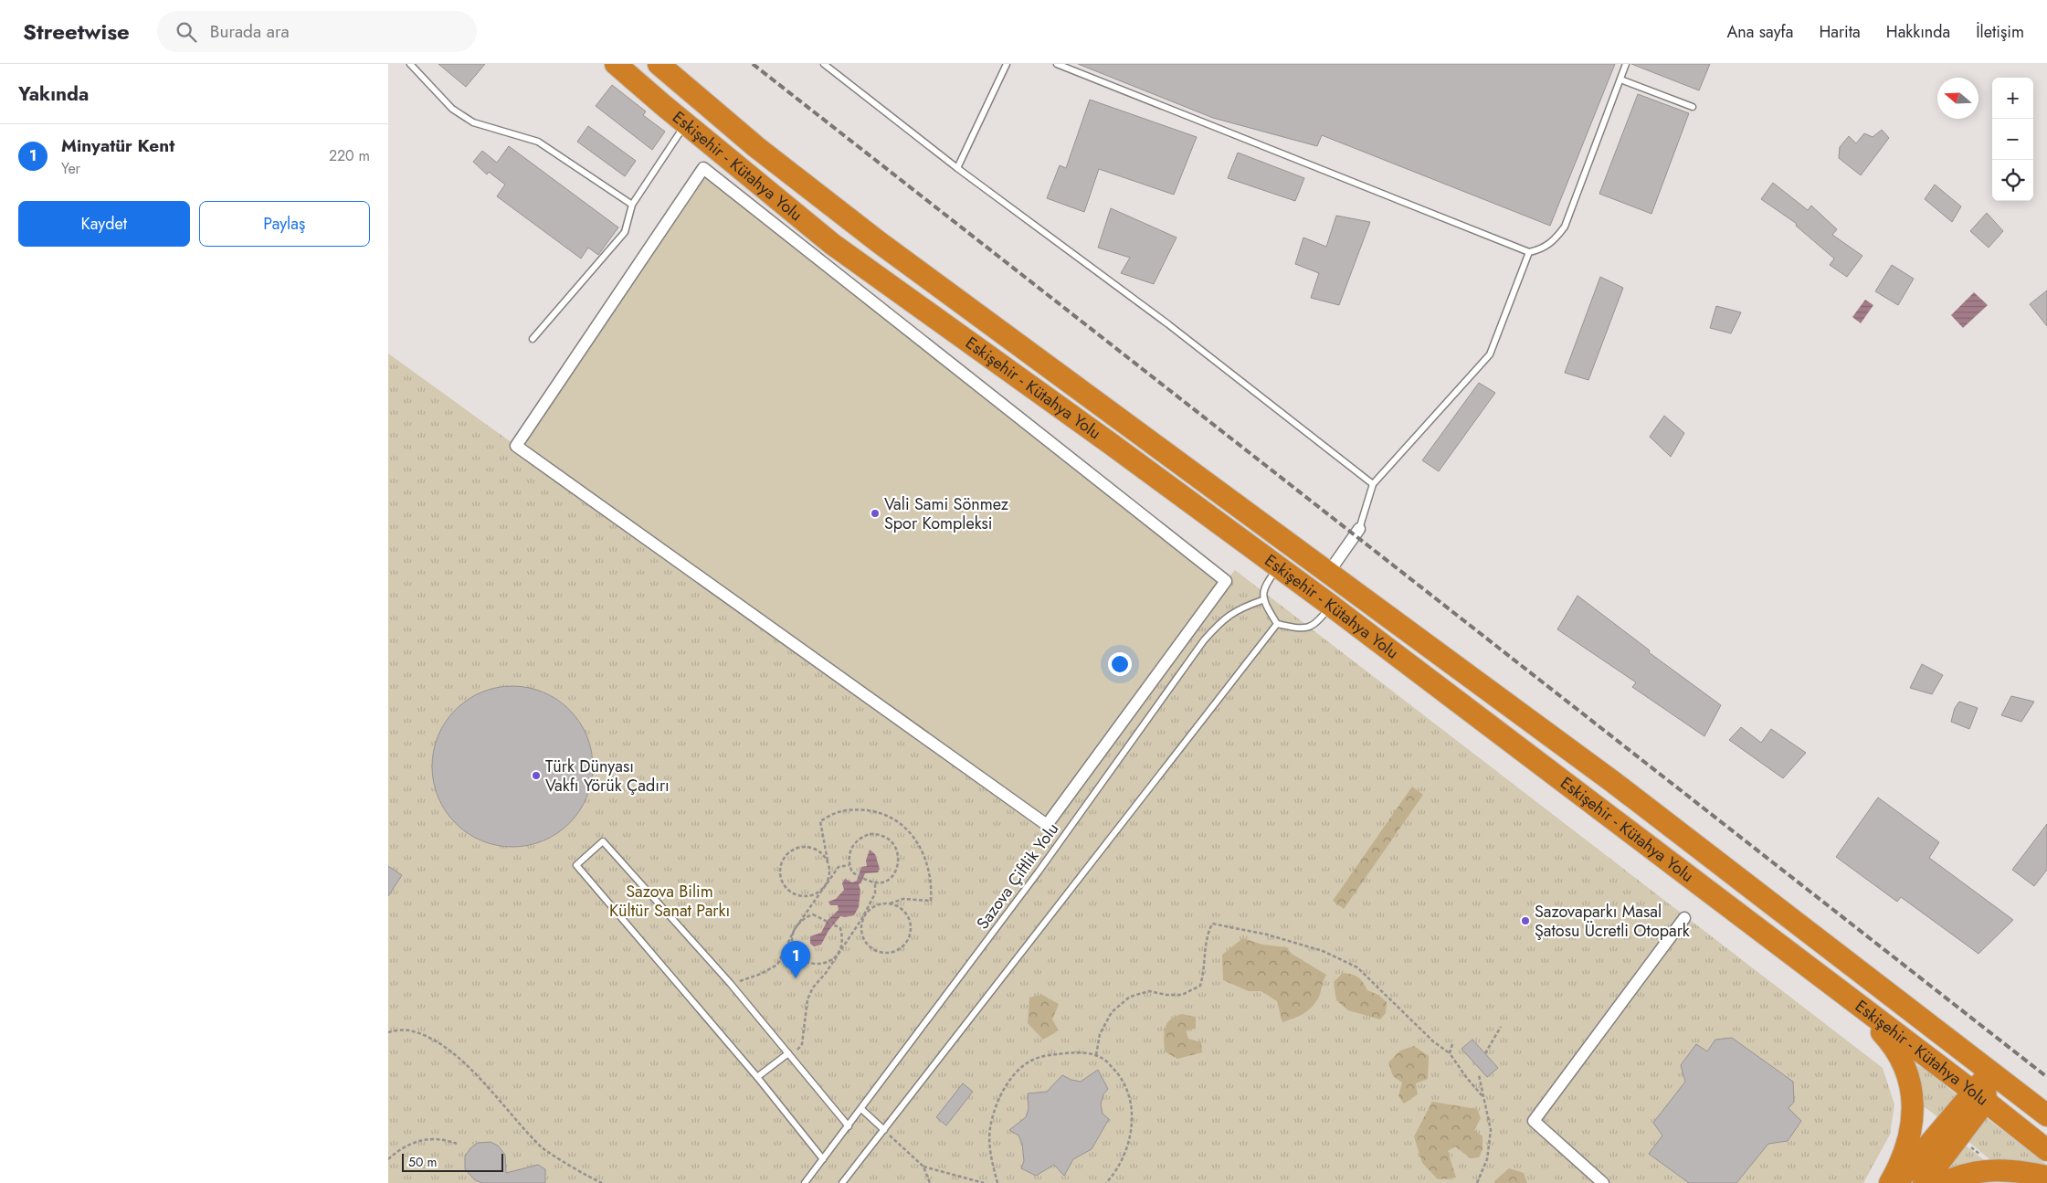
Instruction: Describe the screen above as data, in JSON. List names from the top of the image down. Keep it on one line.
{"streets":{"highway":["Eskişehir - Kütahya Yolu"],"lane":["Sazova Çiftlik Yolu"]},"parks":["Sazova Bilim Kültür Sanat Parkı"],"places":["Vali Sami Sönmez Spor Kompleksi","Türk Dünyası Vakfı Yörük Çadırı","Sazovaparkı Masal Şatosu Ücretli Otopark"],"scale_bar":"50 m","north":"left","page":{"header":"Streetwise","search":"Burada ara","nav":["Ana sayfa","Harita","Hakkında","İletişim"],"heading":"Yakında","map_buttons":["+","−"],"list":[{"mark":"1","name":"Minyatür Kent","note":"Yer","value":"220 m"}],"buttons":["Kaydet","Paylaş"],"pins":"1","scale":"50 m"}}
